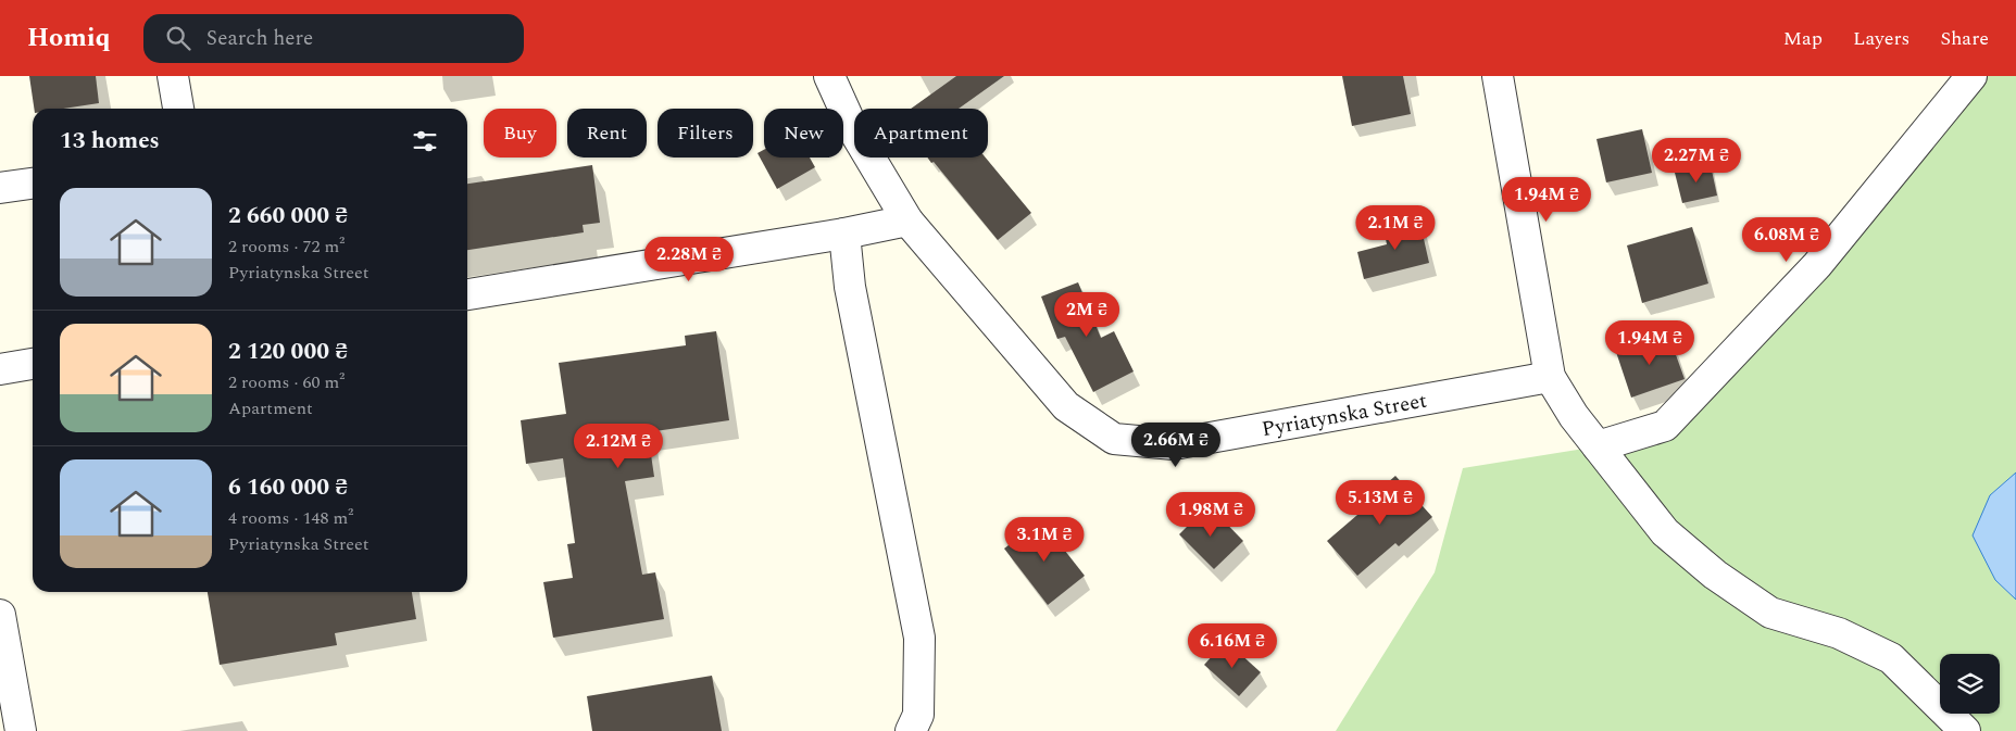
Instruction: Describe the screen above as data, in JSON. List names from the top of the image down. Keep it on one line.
{"streets":{"street":["Pyriatynska Street"]},"page":{"header":"Homiq","search":"Search here","nav":["Map","Layers","Share"],"chip":["Buy","Rent","Filters","New","Apartment"],"heading":"13 homes","price":["2.27M ₴","1.94M ₴","2.1M ₴","6.08M ₴","2.28M ₴","2M ₴","1.94M ₴","2.66M ₴","2.12M ₴","5.13M ₴","1.98M ₴","3.1M ₴","6.16M ₴"],"list":[{"name":"2 660 000 ₴","note":"2 rooms · 72 m² · Pyriatynska Street"},{"name":"2 120 000 ₴","note":"2 rooms · 60 m² · Apartment"},{"name":"6 160 000 ₴","note":"4 rooms · 148 m² · Pyriatynska Street"}]}}
